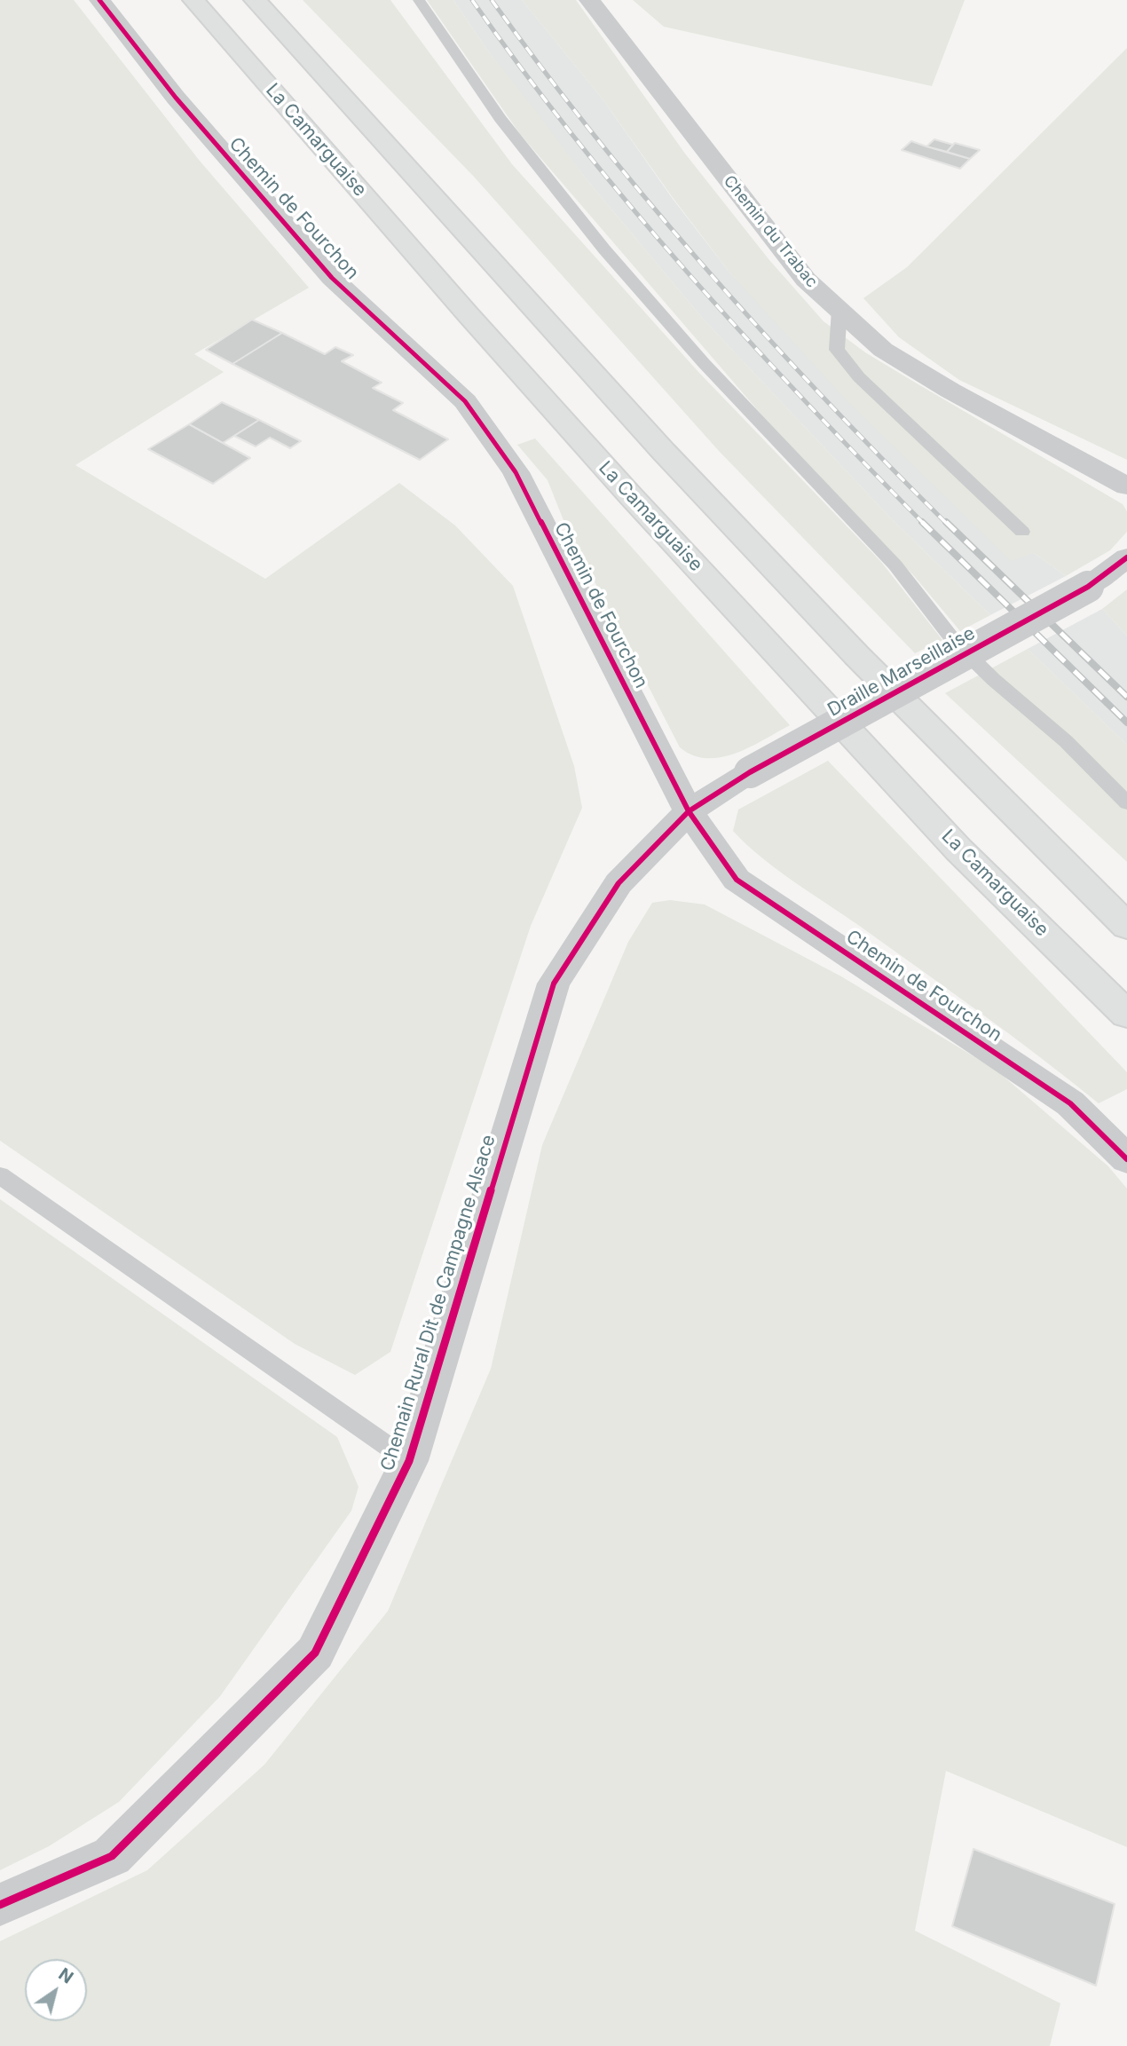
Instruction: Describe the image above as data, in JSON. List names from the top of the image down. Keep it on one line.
{"streets":{"highway":["La Camarguaise"],"street":["Chemin de Fourchon","Chemin du Trabac","Draille Marseillaise","Chemain Rural Dit de Campagne Alsace"]},"crossings":[["Chemin de Fourchon","Draille Marseillaise"],["Chemin de Fourchon","Chemain Rural Dit de Campagne Alsace"],["Draille Marseillaise","Chemain Rural Dit de Campagne Alsace"]],"north":"top right"}
